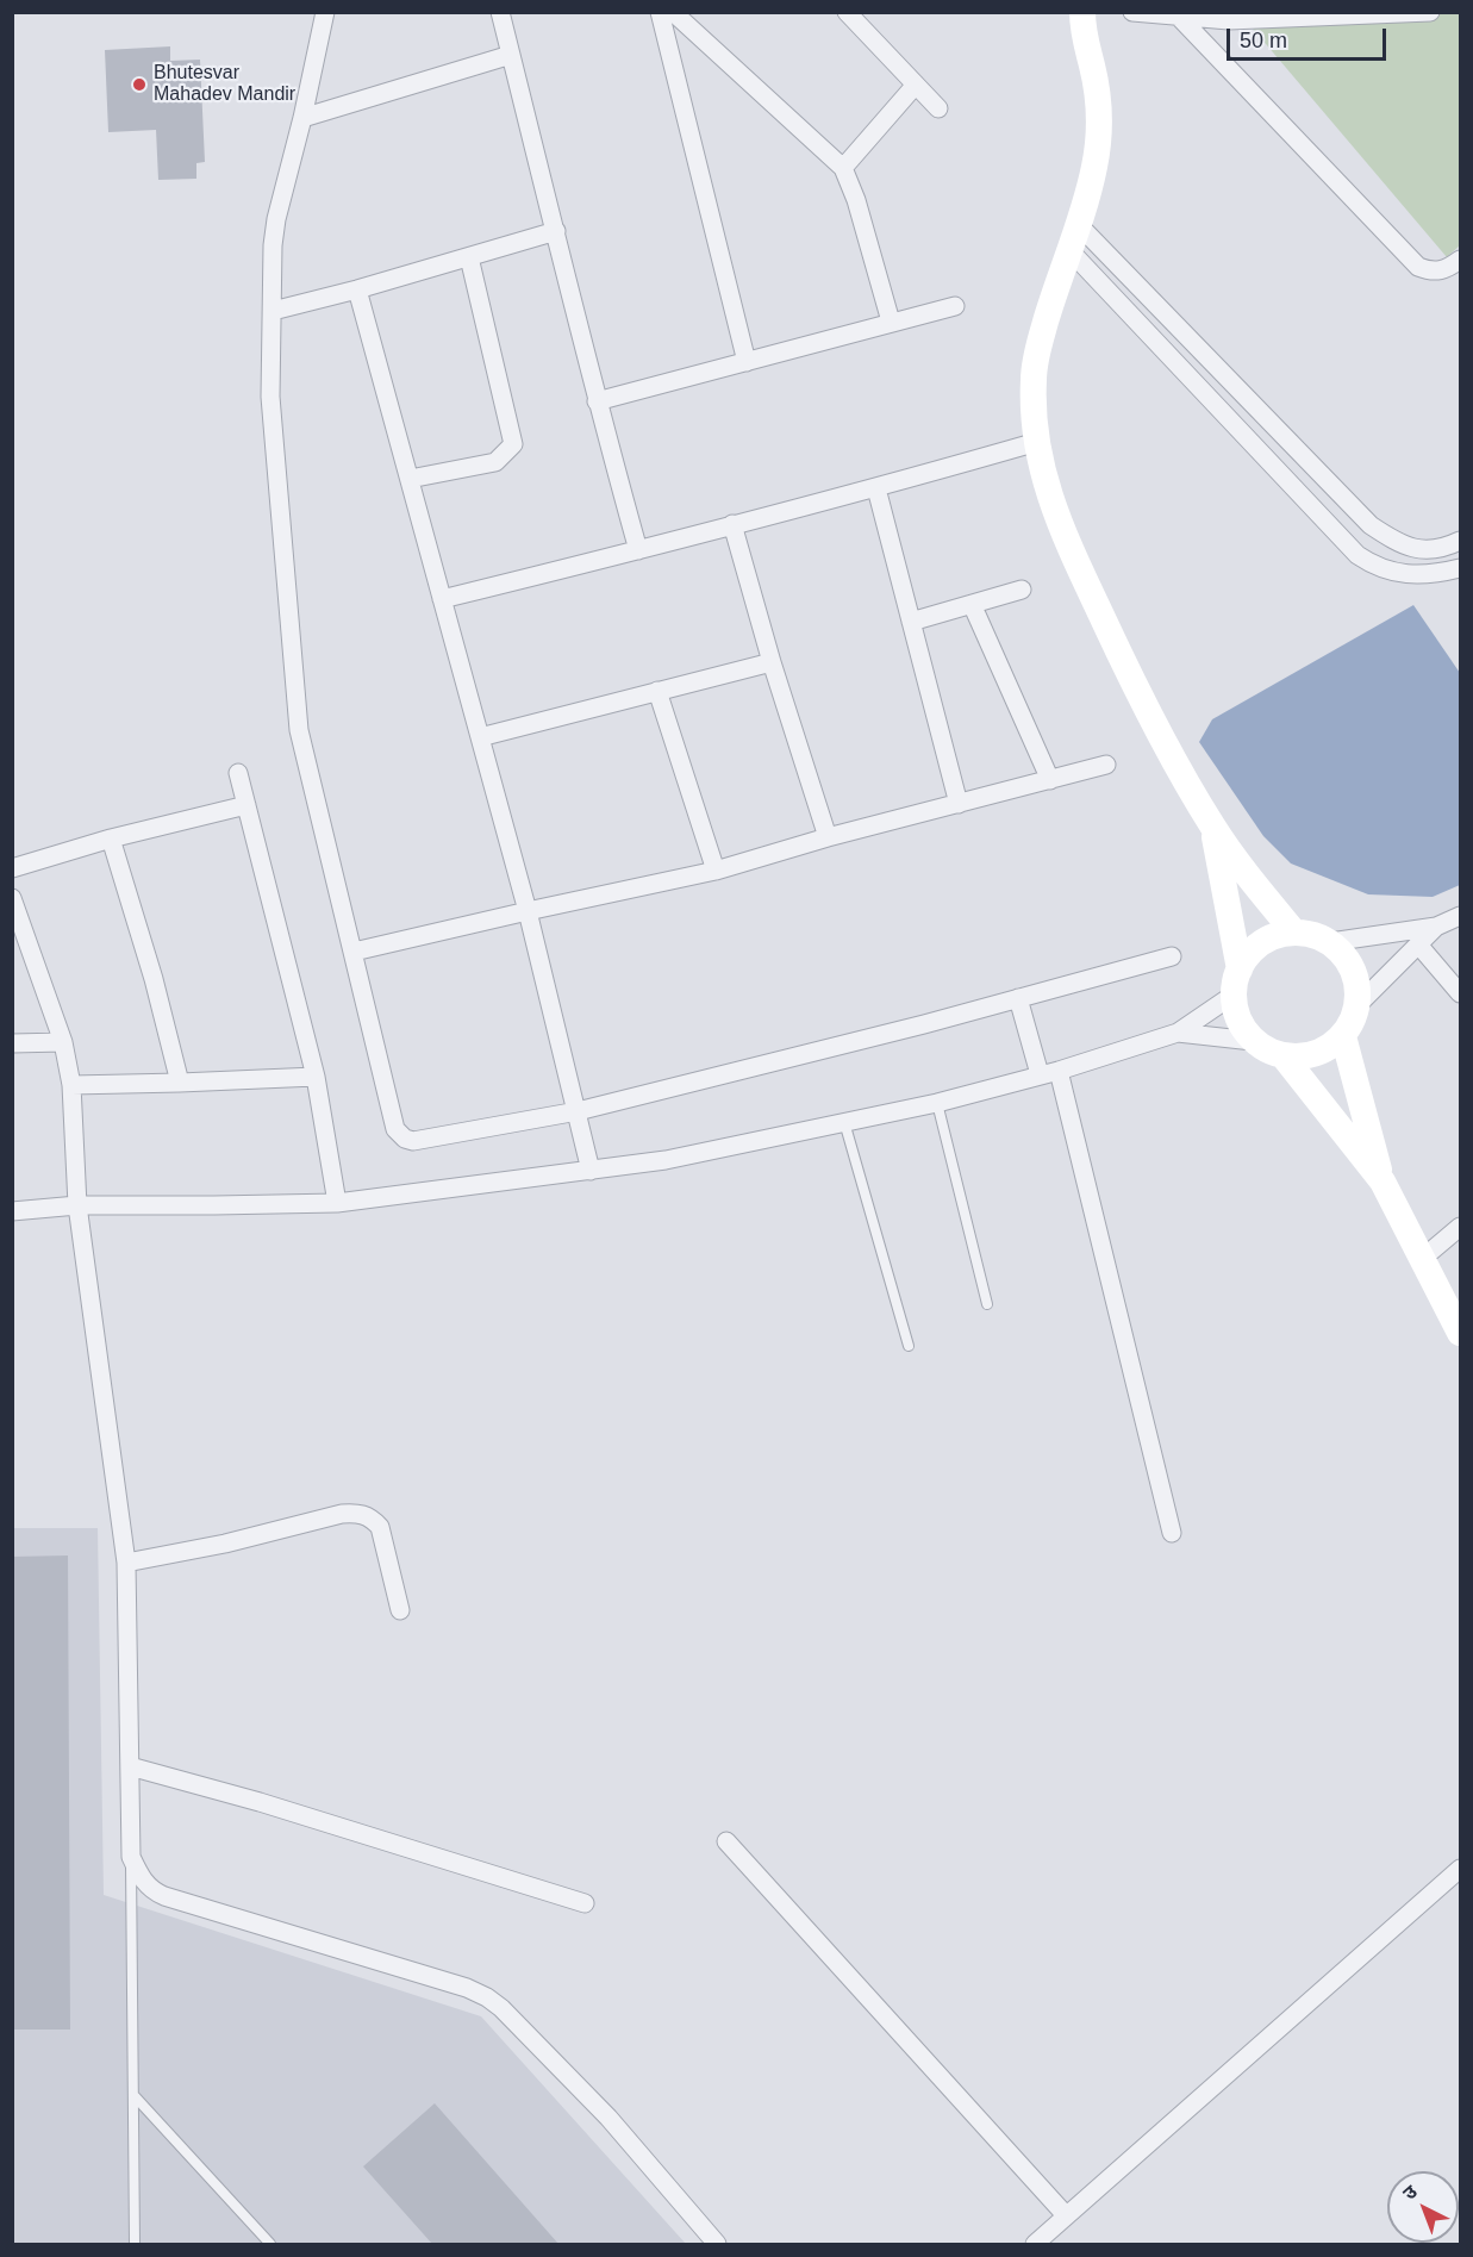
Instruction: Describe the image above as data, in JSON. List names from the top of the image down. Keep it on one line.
{"places":["Bhutesvar Mahadev Mandir"],"scale_bar":"50 m","north":"top left"}
